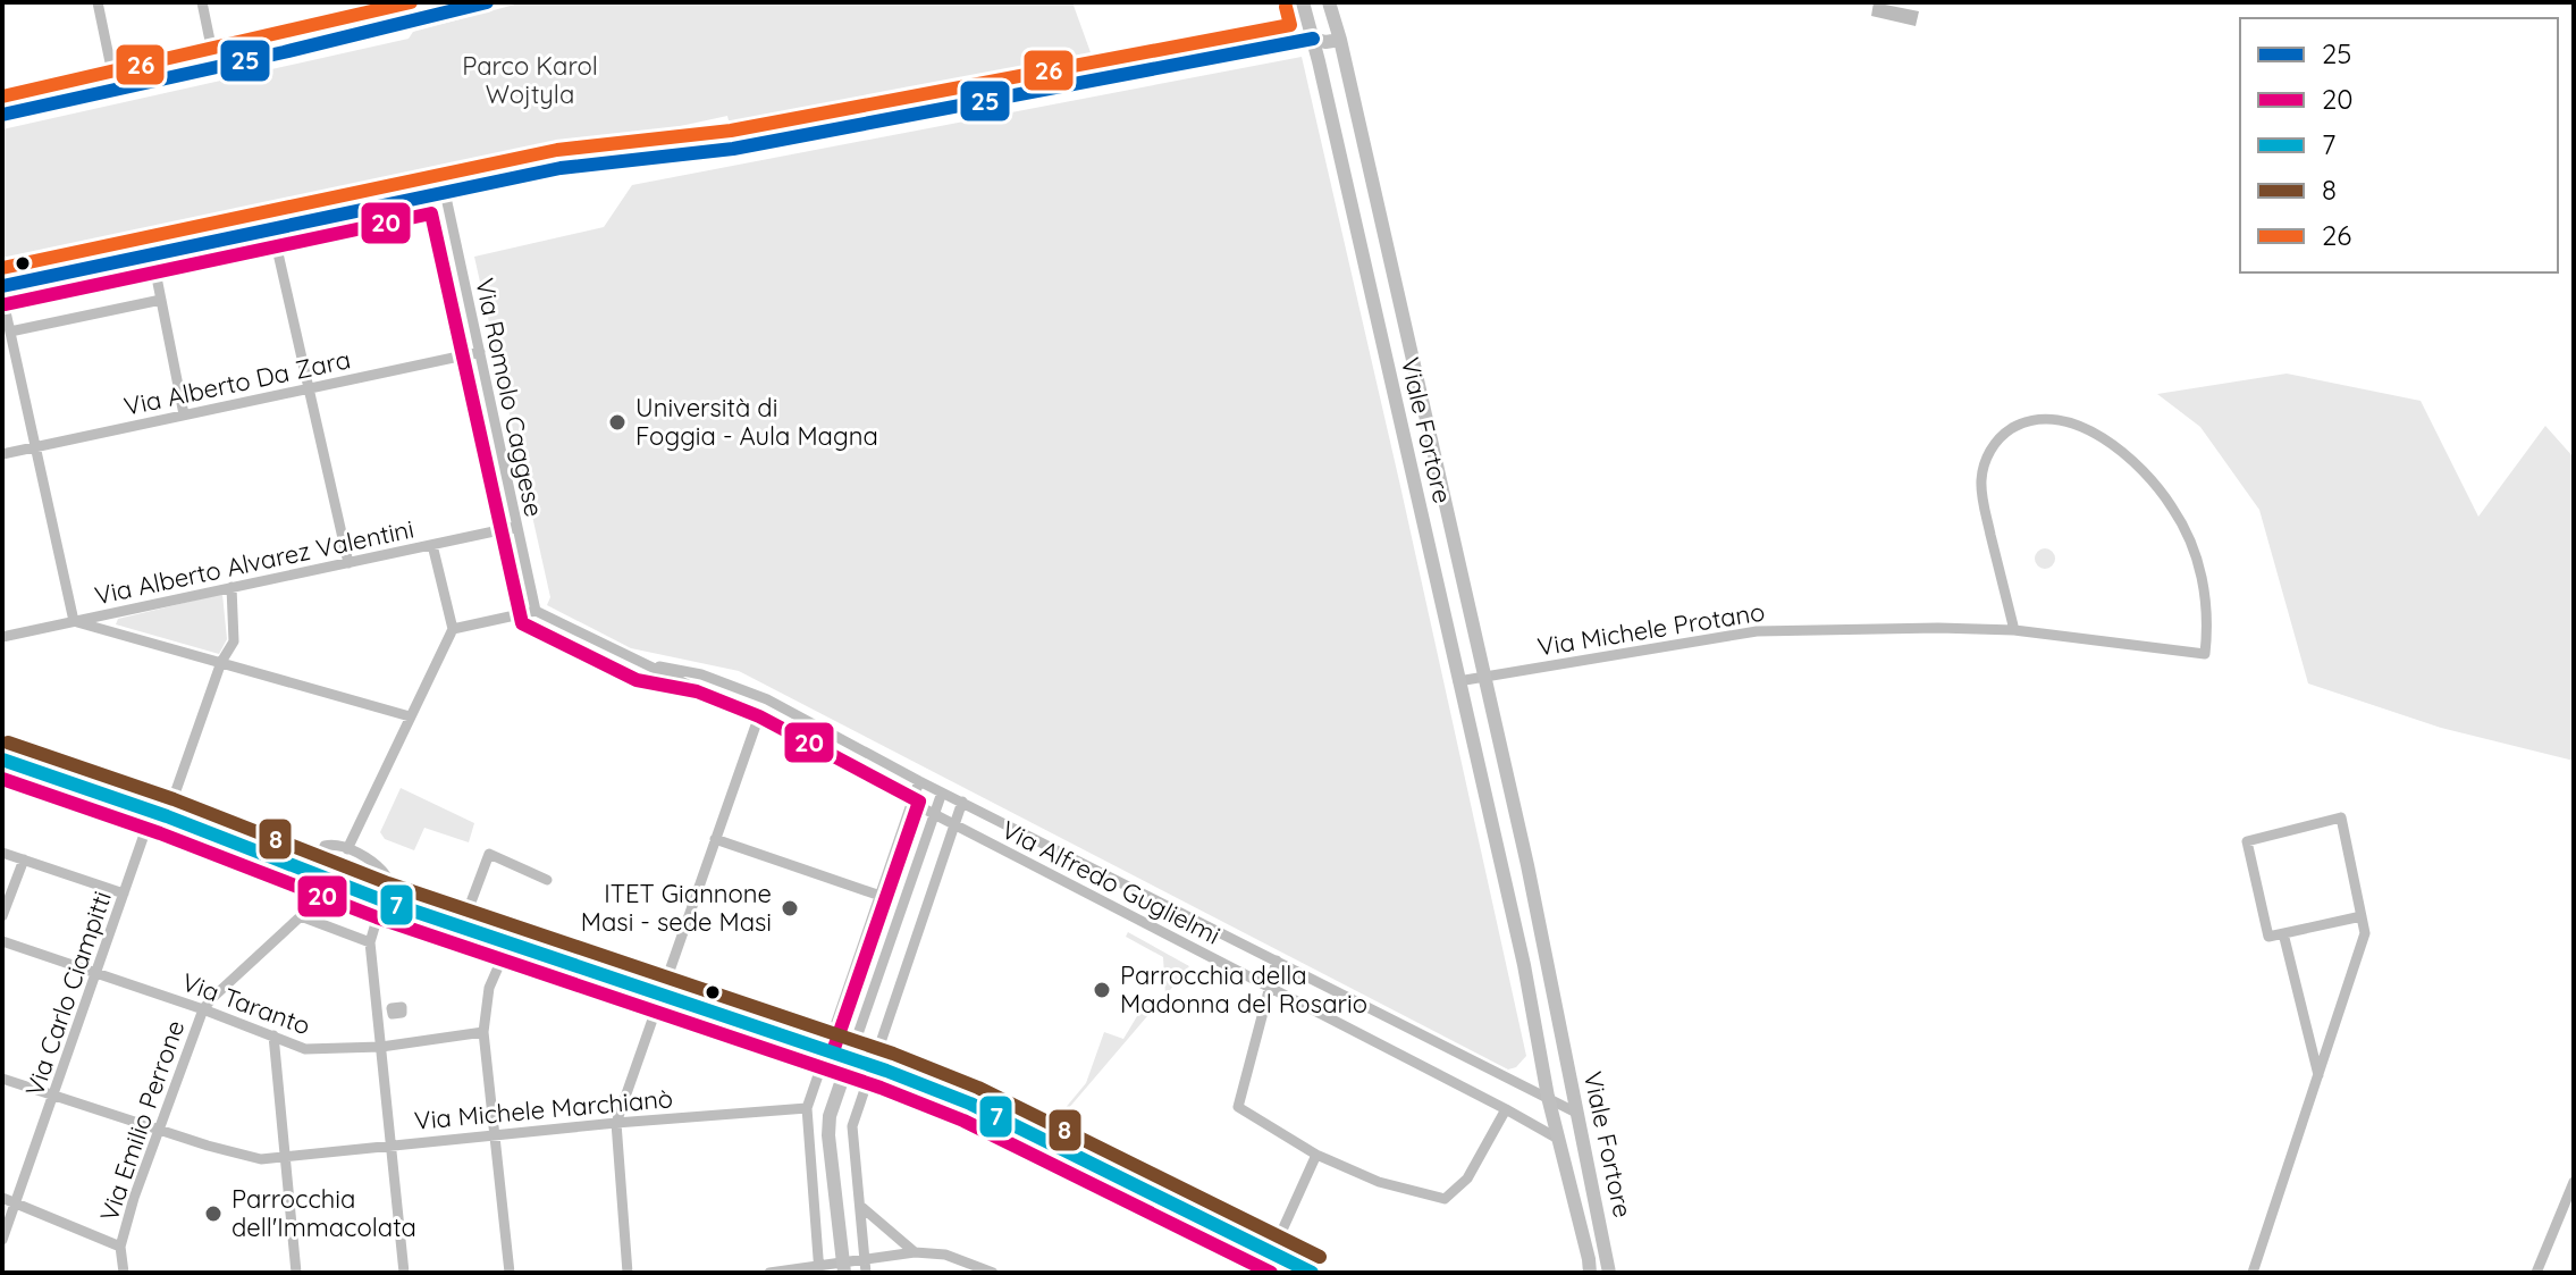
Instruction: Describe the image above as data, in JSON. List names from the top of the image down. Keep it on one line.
{"streets":{"street":["Via Alberto Da Zara","Via Romolo Caggese","Viale Fortore","Via Alberto Alvarez Valentini","Via Michele Protano","Via Alfredo Guglielmi","Via Carlo Ciampitti","Via Taranto","Via Michele Marchianò","Via Emilio Perrone"]},"crossings":[["Via Alberto Da Zara","Via Romolo Caggese"],["Via Romolo Caggese","Via Alberto Alvarez Valentini"],["Via Romolo Caggese","Via Alfredo Guglielmi"],["Viale Fortore","Via Michele Protano"],["Viale Fortore","Via Alfredo Guglielmi"],["Via Alberto Alvarez Valentini","Via Carlo Ciampitti"],["Via Carlo Ciampitti","Via Taranto"],["Via Carlo Ciampitti","Via Michele Marchianò"],["Via Taranto","Via Emilio Perrone"],["Via Michele Marchianò","Via Emilio Perrone"]],"parks":["Parco Karol Wojtyla"],"places":["Università di Foggia - Aula Magna","ITET Giannone Masi - sede Masi","Parrocchia della Madonna del Rosario","Parrocchia dell'Immacolata"],"lines":["transit line 25","transit line 26","transit line 20","transit line 8","transit line 7"],"legend":["25","20","7","8","26"]}
